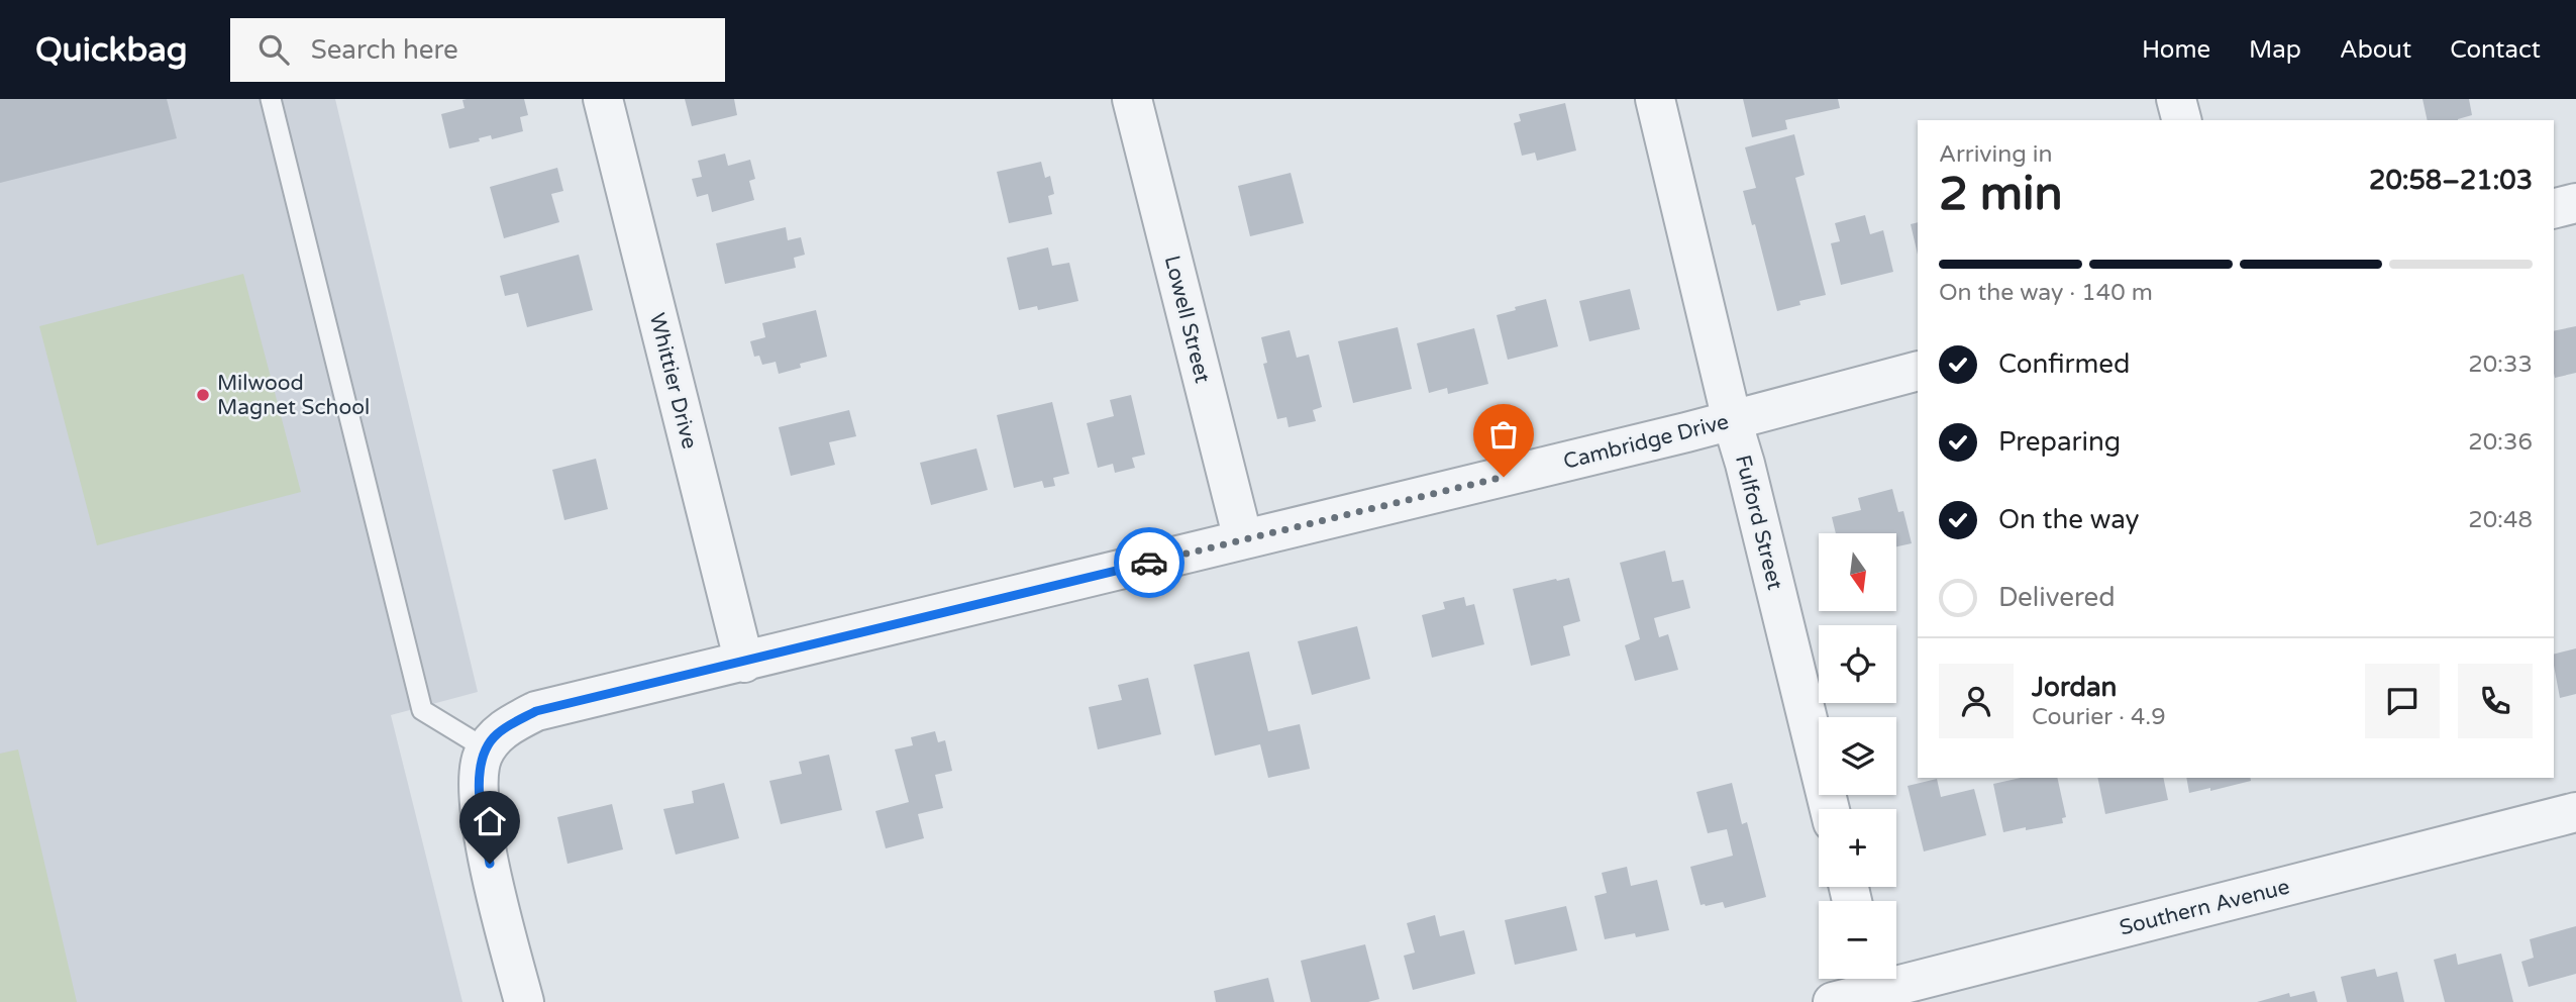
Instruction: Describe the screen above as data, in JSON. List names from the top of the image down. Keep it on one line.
{"streets":{"street":["Lowell Street","Whittier Drive","Cambridge Drive","Fulford Street","Southern Avenue"]},"crossings":[["Lowell Street","Cambridge Drive"],["Whittier Drive","Cambridge Drive"],["Cambridge Drive","Fulford Street"]],"places":["Milwood Magnet School"],"north":"bottom","page":{"header":"Quickbag","search":"Search here","nav":["Home","Map","About","Contact"],"heading":["2 min","Arriving in","20:58–21:03"],"panel":["Jordan","Courier · 4.9"],"bar":"On the way · 140 m","list":[["Confirmed","20:33"],["Preparing","20:36"],["On the way","20:48"],"Delivered"],"map_buttons":["+","−"]}}
